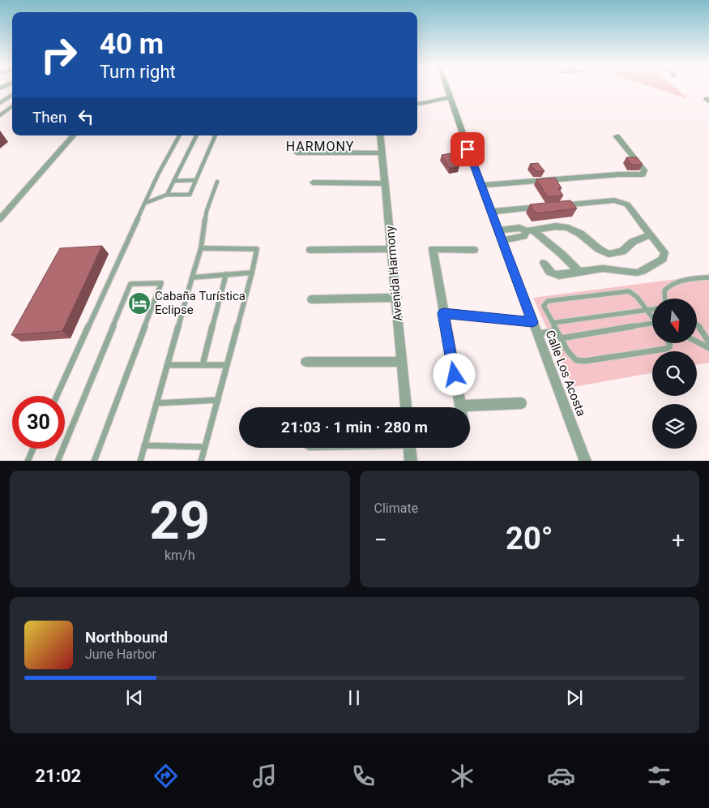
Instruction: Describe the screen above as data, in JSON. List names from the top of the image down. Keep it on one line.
{"streets":{"street":["Avenida Harmony","Calle Los Acosta"]},"districts":["HARMONY"],"places":{"hotel":["Cabaña Turística Eclipse"]},"north":"bottom","page":{"turn":["40 m","Turn right"],"then":"Then","limit":"30","trip":"21:03 · 1 min · 280 m","tile":[["29","km/h"],"Climate"],"heat":["−","20°","+"],"song":["Northbound","June Harbor"],"tabs":"21:02"}}
